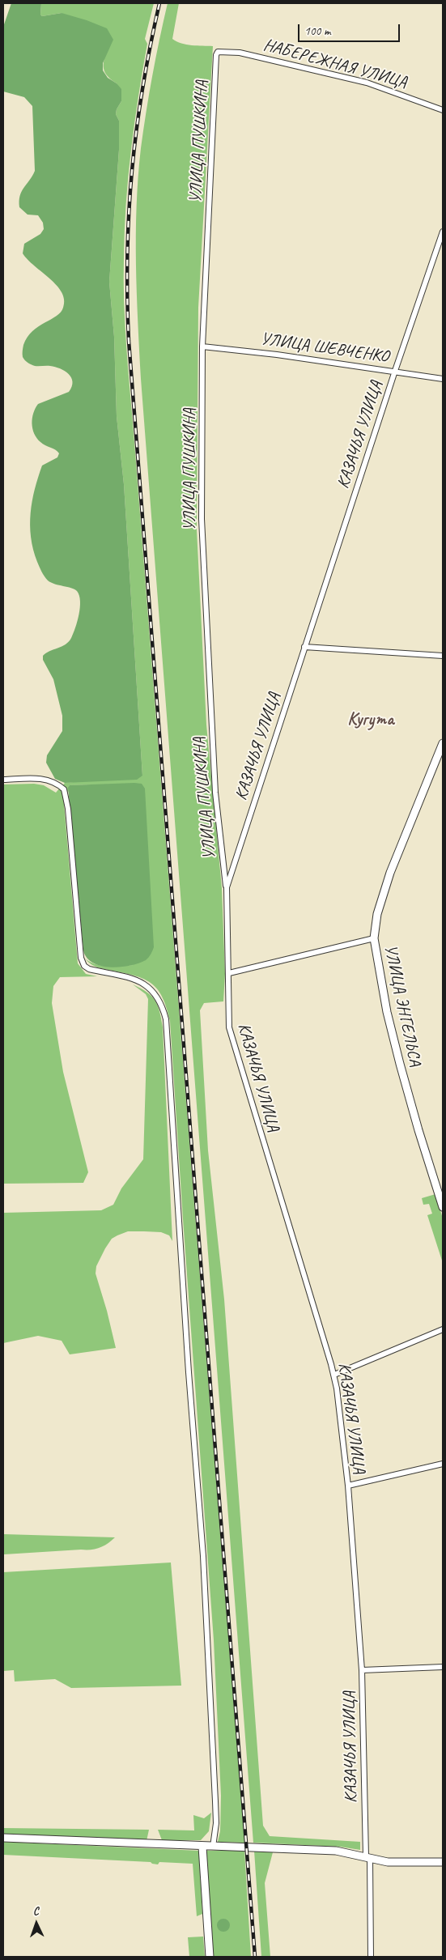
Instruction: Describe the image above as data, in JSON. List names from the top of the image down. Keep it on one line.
{"streets":{"main road":["УЛИЦА ЭНГЕЛЬСА"],"street":["НАБЕРЕЖНАЯ УЛИЦА","УЛИЦА ПУШКИНА","УЛИЦА ШЕВЧЕНКО","КАЗАЧЬЯ УЛИЦА"]},"crossings":[["НАБЕРЕЖНАЯ УЛИЦА","УЛИЦА ПУШКИНА"],["УЛИЦА ПУШКИНА","УЛИЦА ШЕВЧЕНКО"],["УЛИЦА ПУШКИНА","КАЗАЧЬЯ УЛИЦА"],["УЛИЦА ШЕВЧЕНКО","КАЗАЧЬЯ УЛИЦА"]],"districts":["Кугута"],"scale_bar":"100 m","north":"top"}
